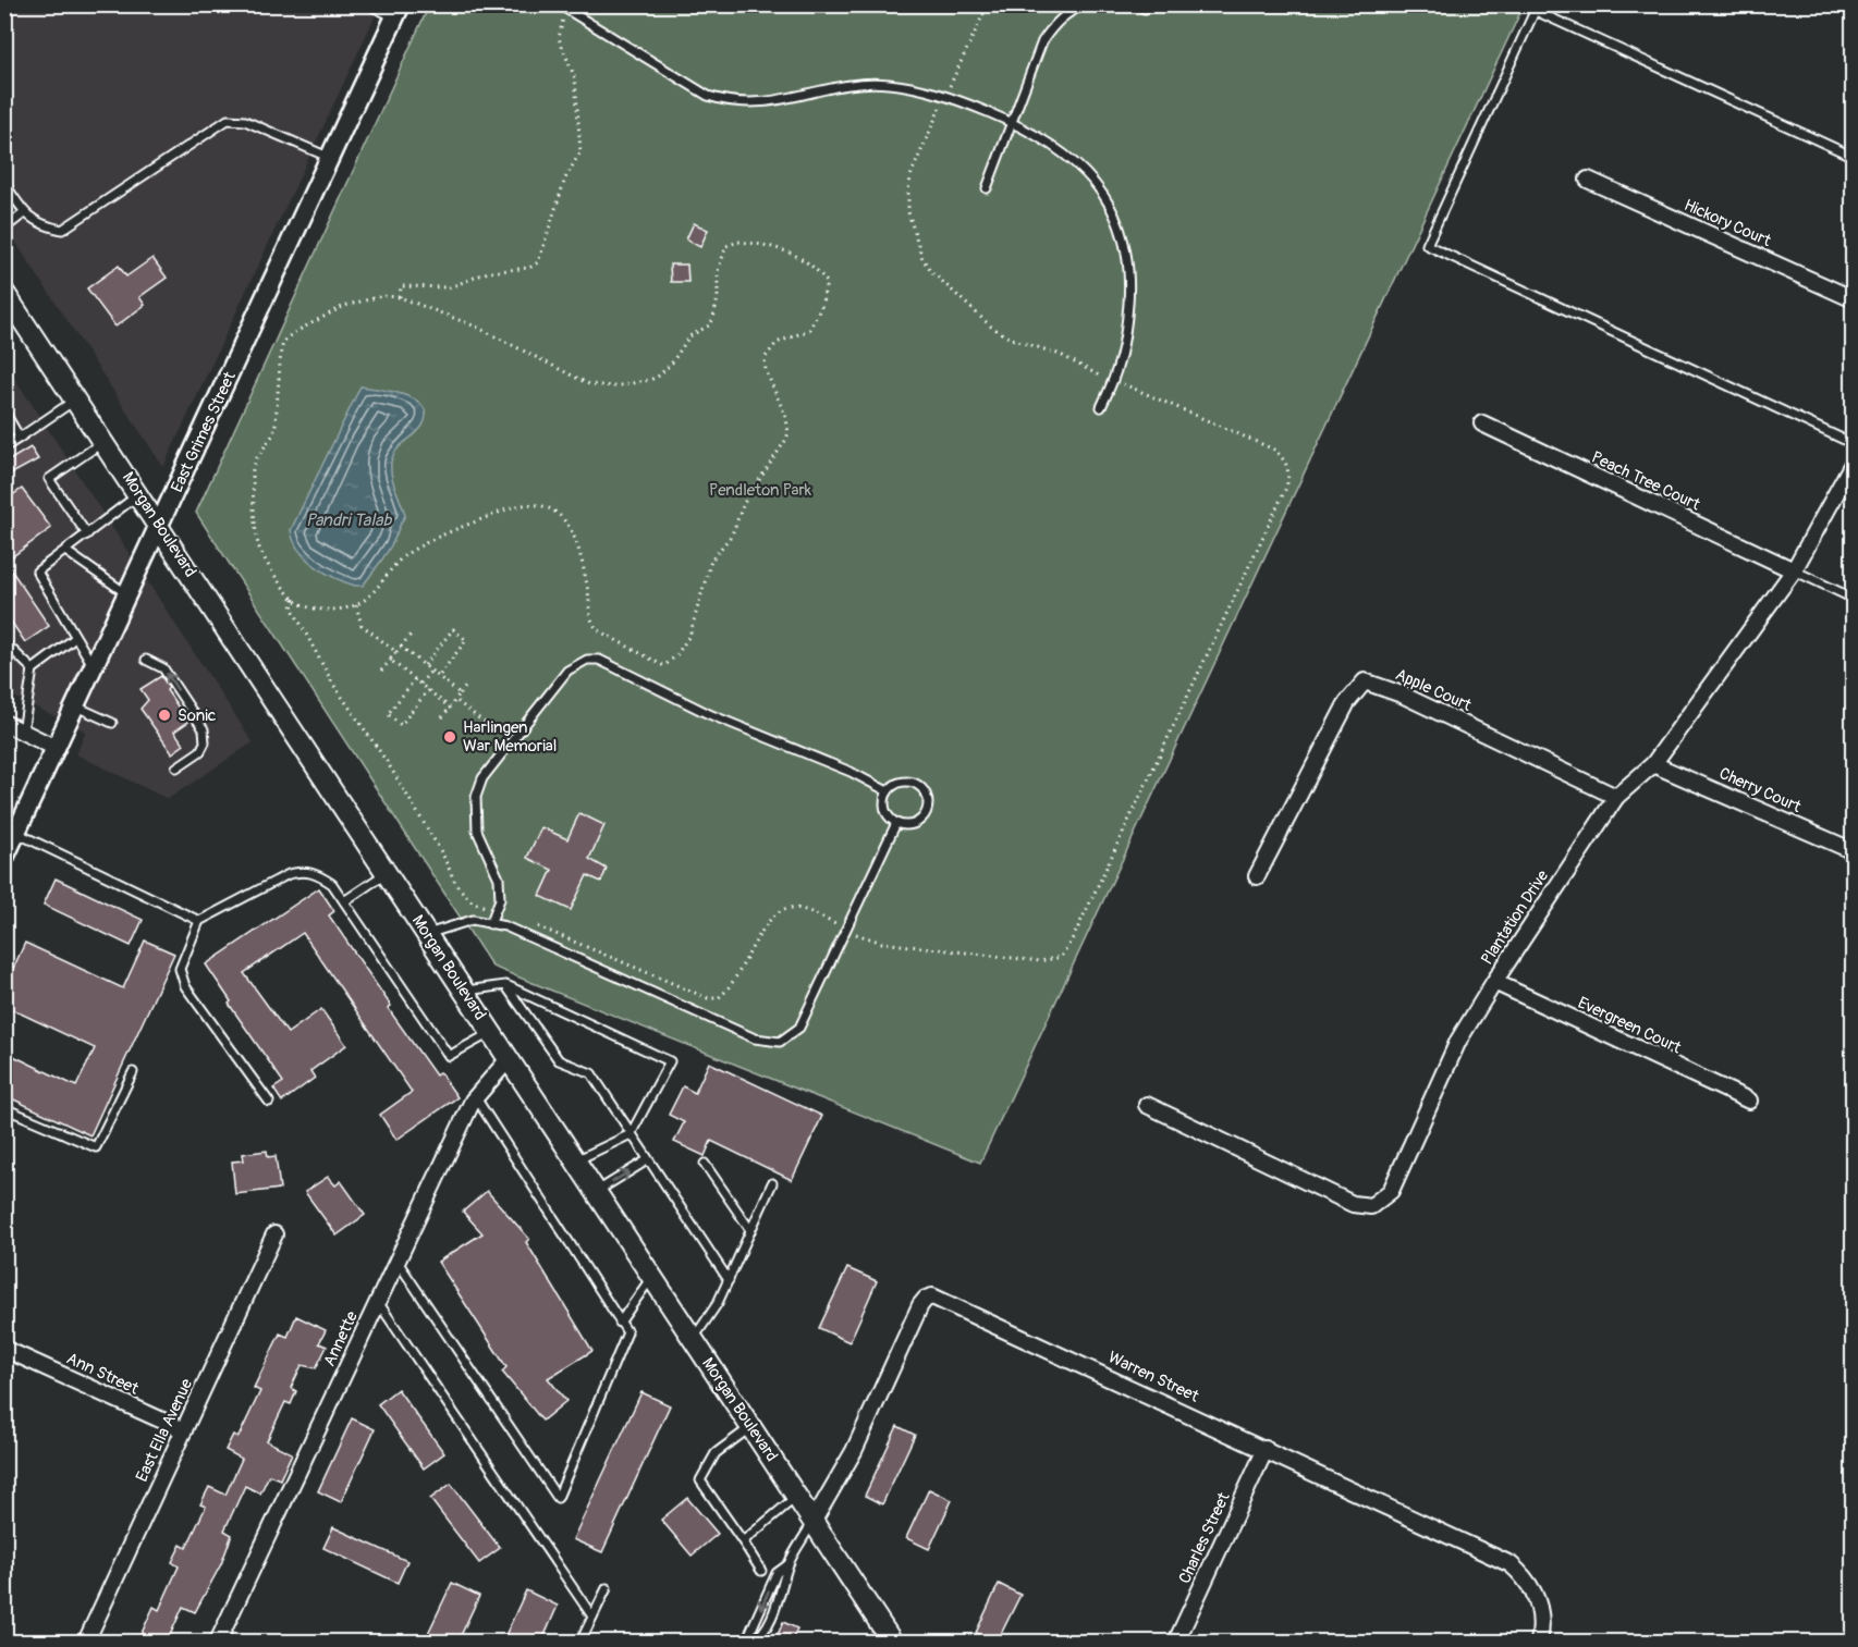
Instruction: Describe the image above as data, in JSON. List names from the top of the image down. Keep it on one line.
{"streets":{"main road":["Morgan Boulevard"],"street":["Hickory Court","East Grimes Street","Peach Tree Court","Apple Court","Cherry Court","Plantation Drive","Evergreen Court","Annette","Ann Street","Warren Street","East Ella Avenue","Charles Street"]},"crossings":[["East Grimes Street","Morgan Boulevard"],["Peach Tree Court","Plantation Drive"],["Morgan Boulevard","Annette"],["Morgan Boulevard","Warren Street"],["Apple Court","Plantation Drive"],["Cherry Court","Plantation Drive"],["Plantation Drive","Evergreen Court"],["Ann Street","East Ella Avenue"],["Warren Street","Charles Street"]],"water":["Pandri Talab"],"parks":["Pendleton Park"],"places":["Sonic","Harlingen War Memorial"]}
